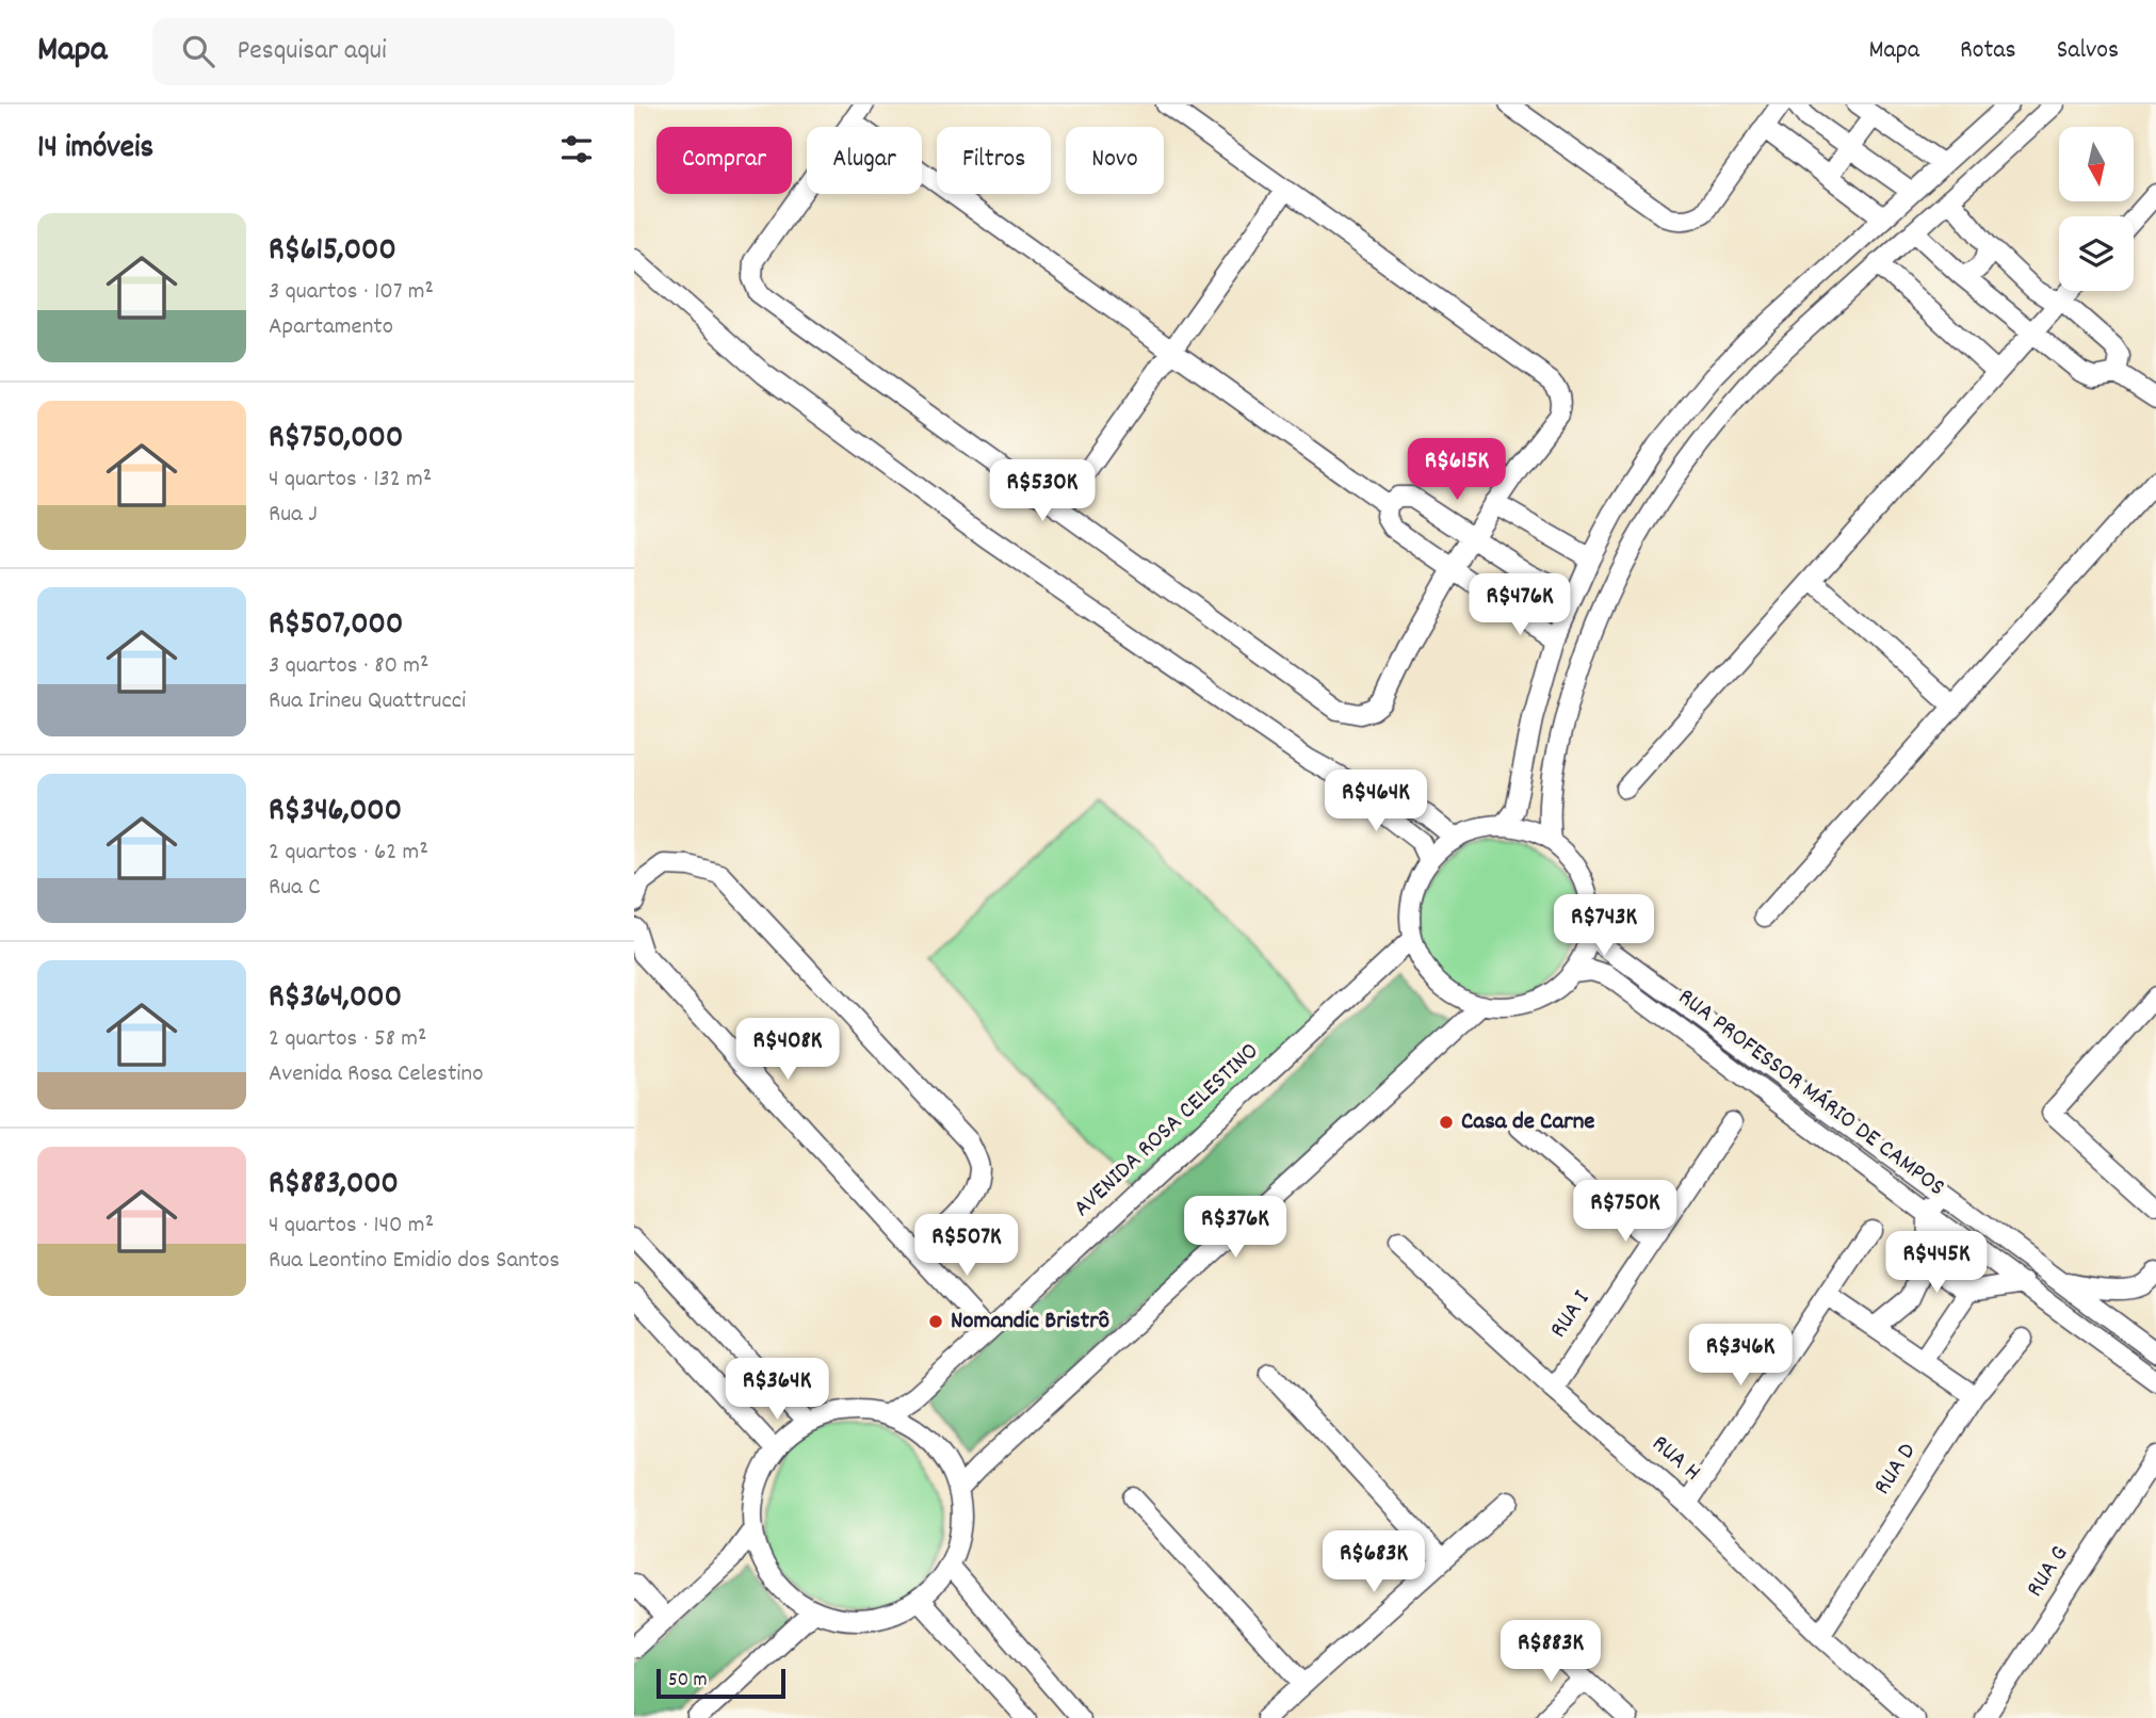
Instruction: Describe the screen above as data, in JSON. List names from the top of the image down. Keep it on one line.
{"streets":{"street":["RUA PROFESSOR MÁRIO DE CAMPOS","AVENIDA ROSA CELESTINO","RUA I","RUA H","RUA D","RUA G"]},"crossings":[["RUA PROFESSOR MÁRIO DE CAMPOS","AVENIDA ROSA CELESTINO"],["RUA I","RUA H"],["RUA H","RUA D"]],"places":["Casa de Carne","Nomandic Bristrô"],"scale_bar":"50 m","north":"bottom","page":{"header":"Mapa","search":"Pesquisar aqui","nav":["Mapa","Rotas","Salvos"],"heading":"14 imóveis","chip":["Comprar","Alugar","Filtros","Novo"],"list":[{"name":"R$615,000","note":"3 quartos · 107 m² · Apartamento"},{"name":"R$750,000","note":"4 quartos · 132 m² · Rua J"},{"name":"R$507,000","note":"3 quartos · 80 m² · Rua Irineu Quattrucci"},{"name":"R$346,000","note":"2 quartos · 62 m² · Rua C"},{"name":"R$364,000","note":"2 quartos · 58 m² · Avenida Rosa Celestino"},{"name":"R$883,000","note":"4 quartos · 140 m² · Rua Leontino Emidio dos Santos"}],"price":["R$615K","R$530K","R$476K","R$464K","R$743K","R$408K","R$750K","R$376K","R$507K","R$445K","R$346K","R$364K","R$683K","R$883K"],"scale":"50 m"}}
